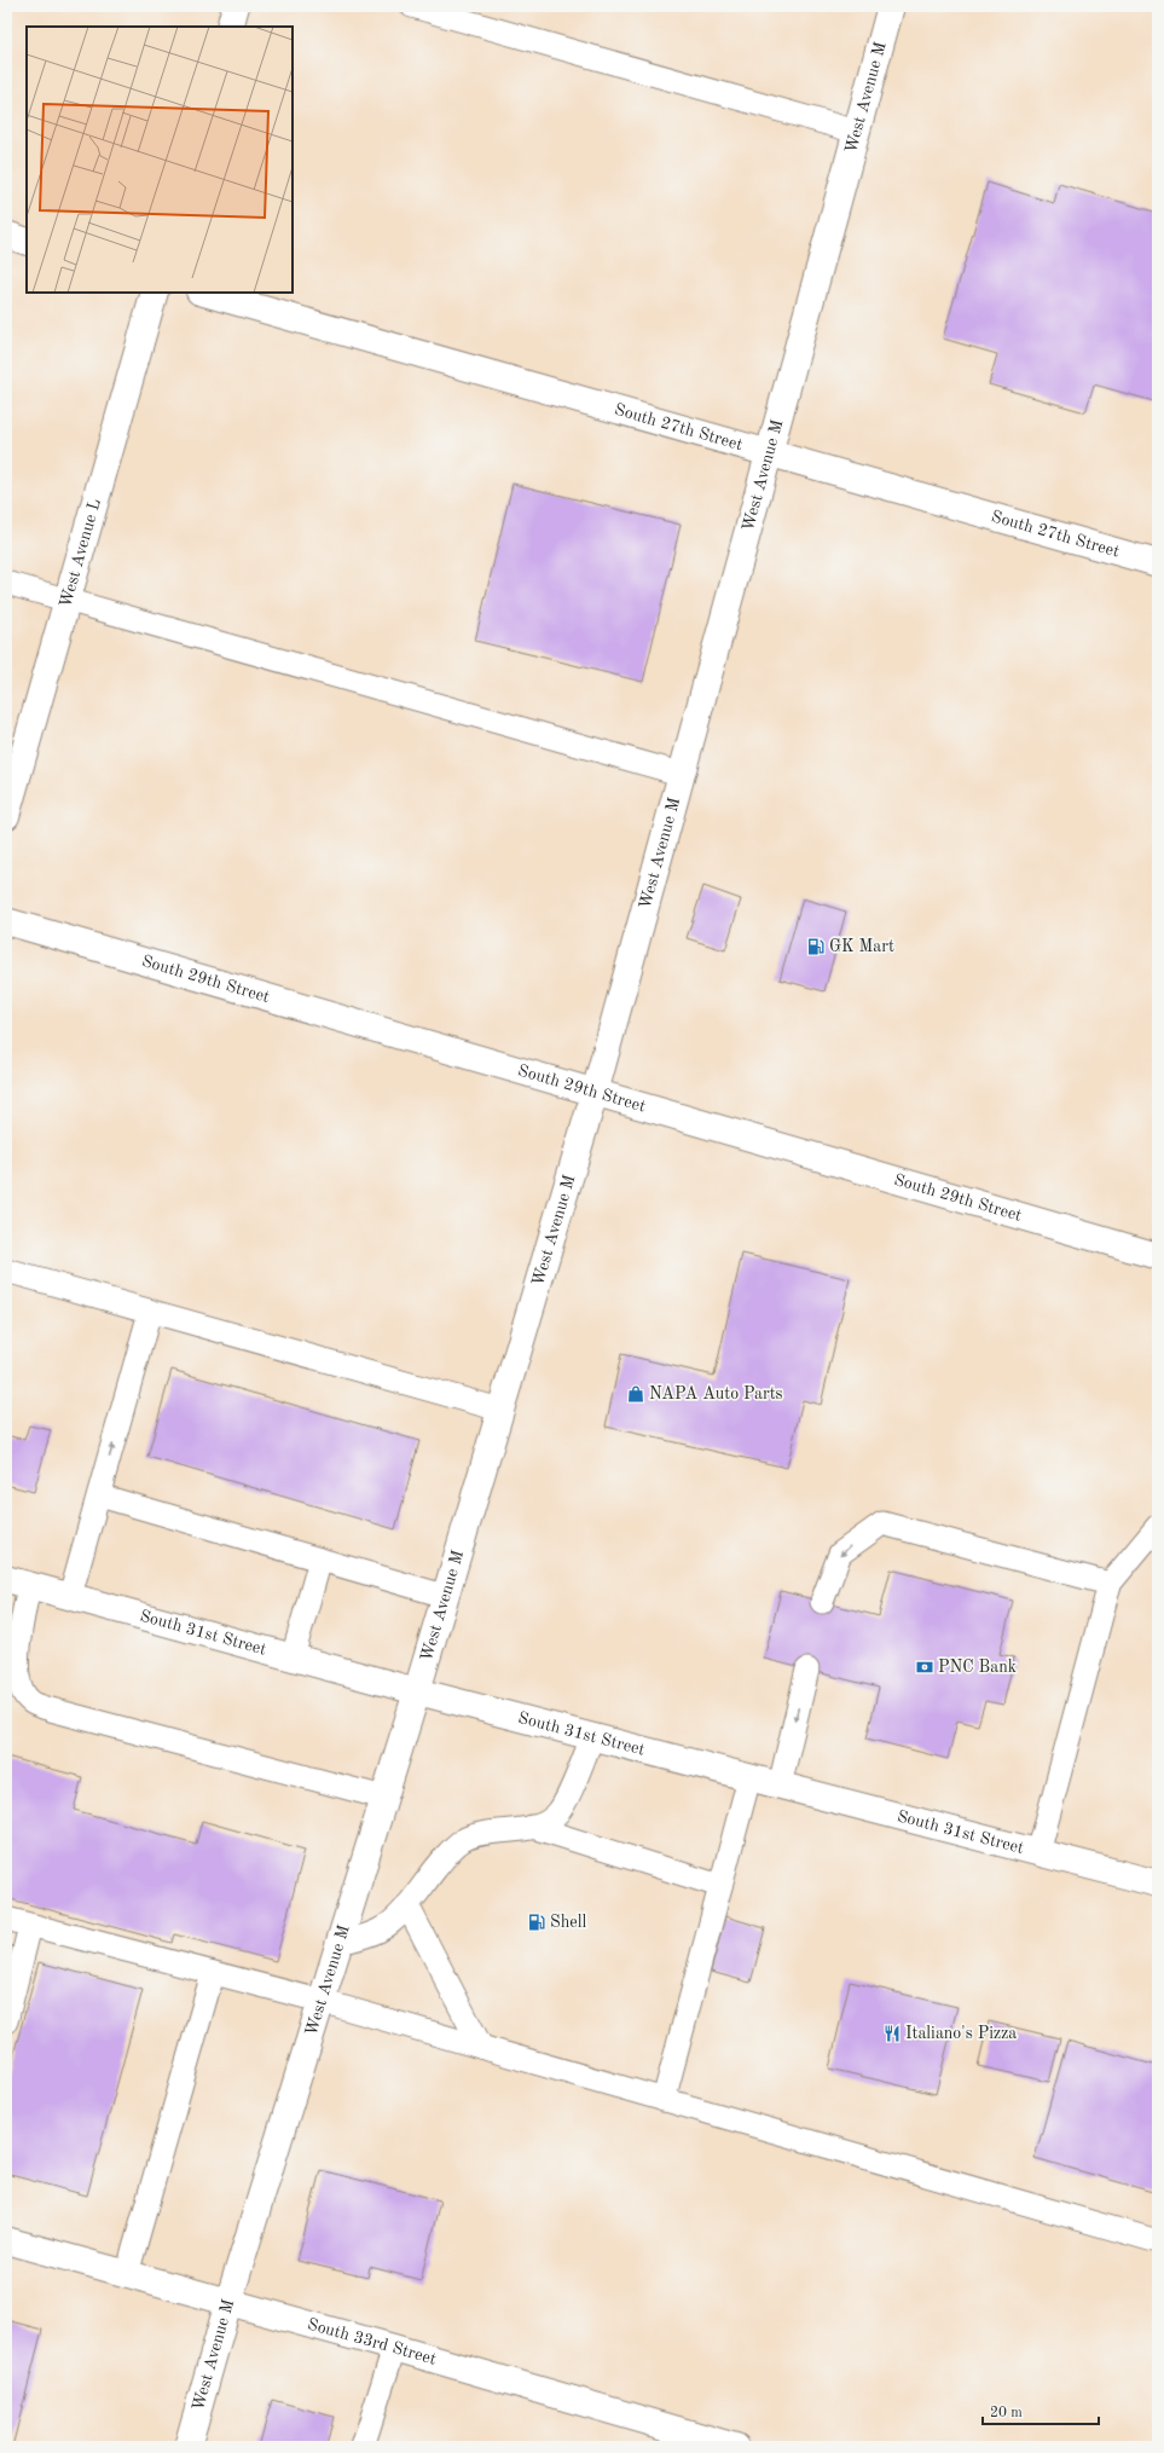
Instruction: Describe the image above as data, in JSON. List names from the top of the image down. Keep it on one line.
{"streets":{"street":["West Avenue M","South 27th Street","West Avenue L","South 29th Street","South 31st Street","South 33rd Street"]},"crossings":[["West Avenue M","South 27th Street"],["West Avenue M","South 29th Street"],["West Avenue M","South 31st Street"],["West Avenue M","South 33rd Street"]],"places":{"fuel station":["GK Mart","Shell"],"shop":["NAPA Auto Parts"],"bank":["PNC Bank"],"restaurant":["Italiano's Pizza"]},"scale_bar":"20 m"}
